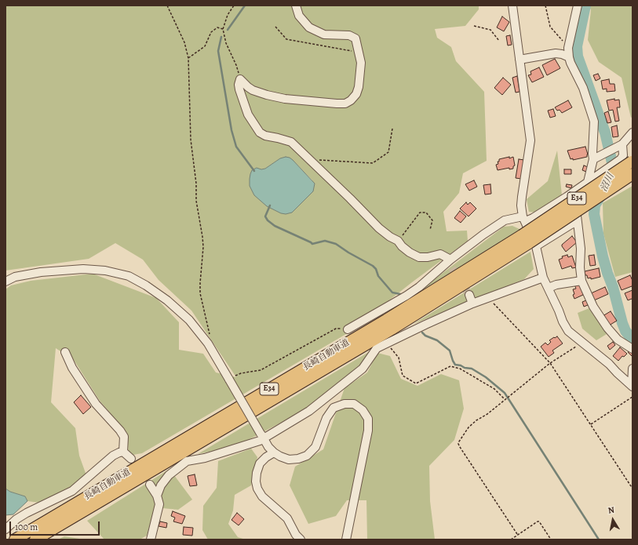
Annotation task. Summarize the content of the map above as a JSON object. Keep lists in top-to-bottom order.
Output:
{
  "streets": {
    "highway": ["E34", "長崎自動車道"]
  },
  "water": ["沼川"],
  "scale_bar": "100 m",
  "north": "top"
}
